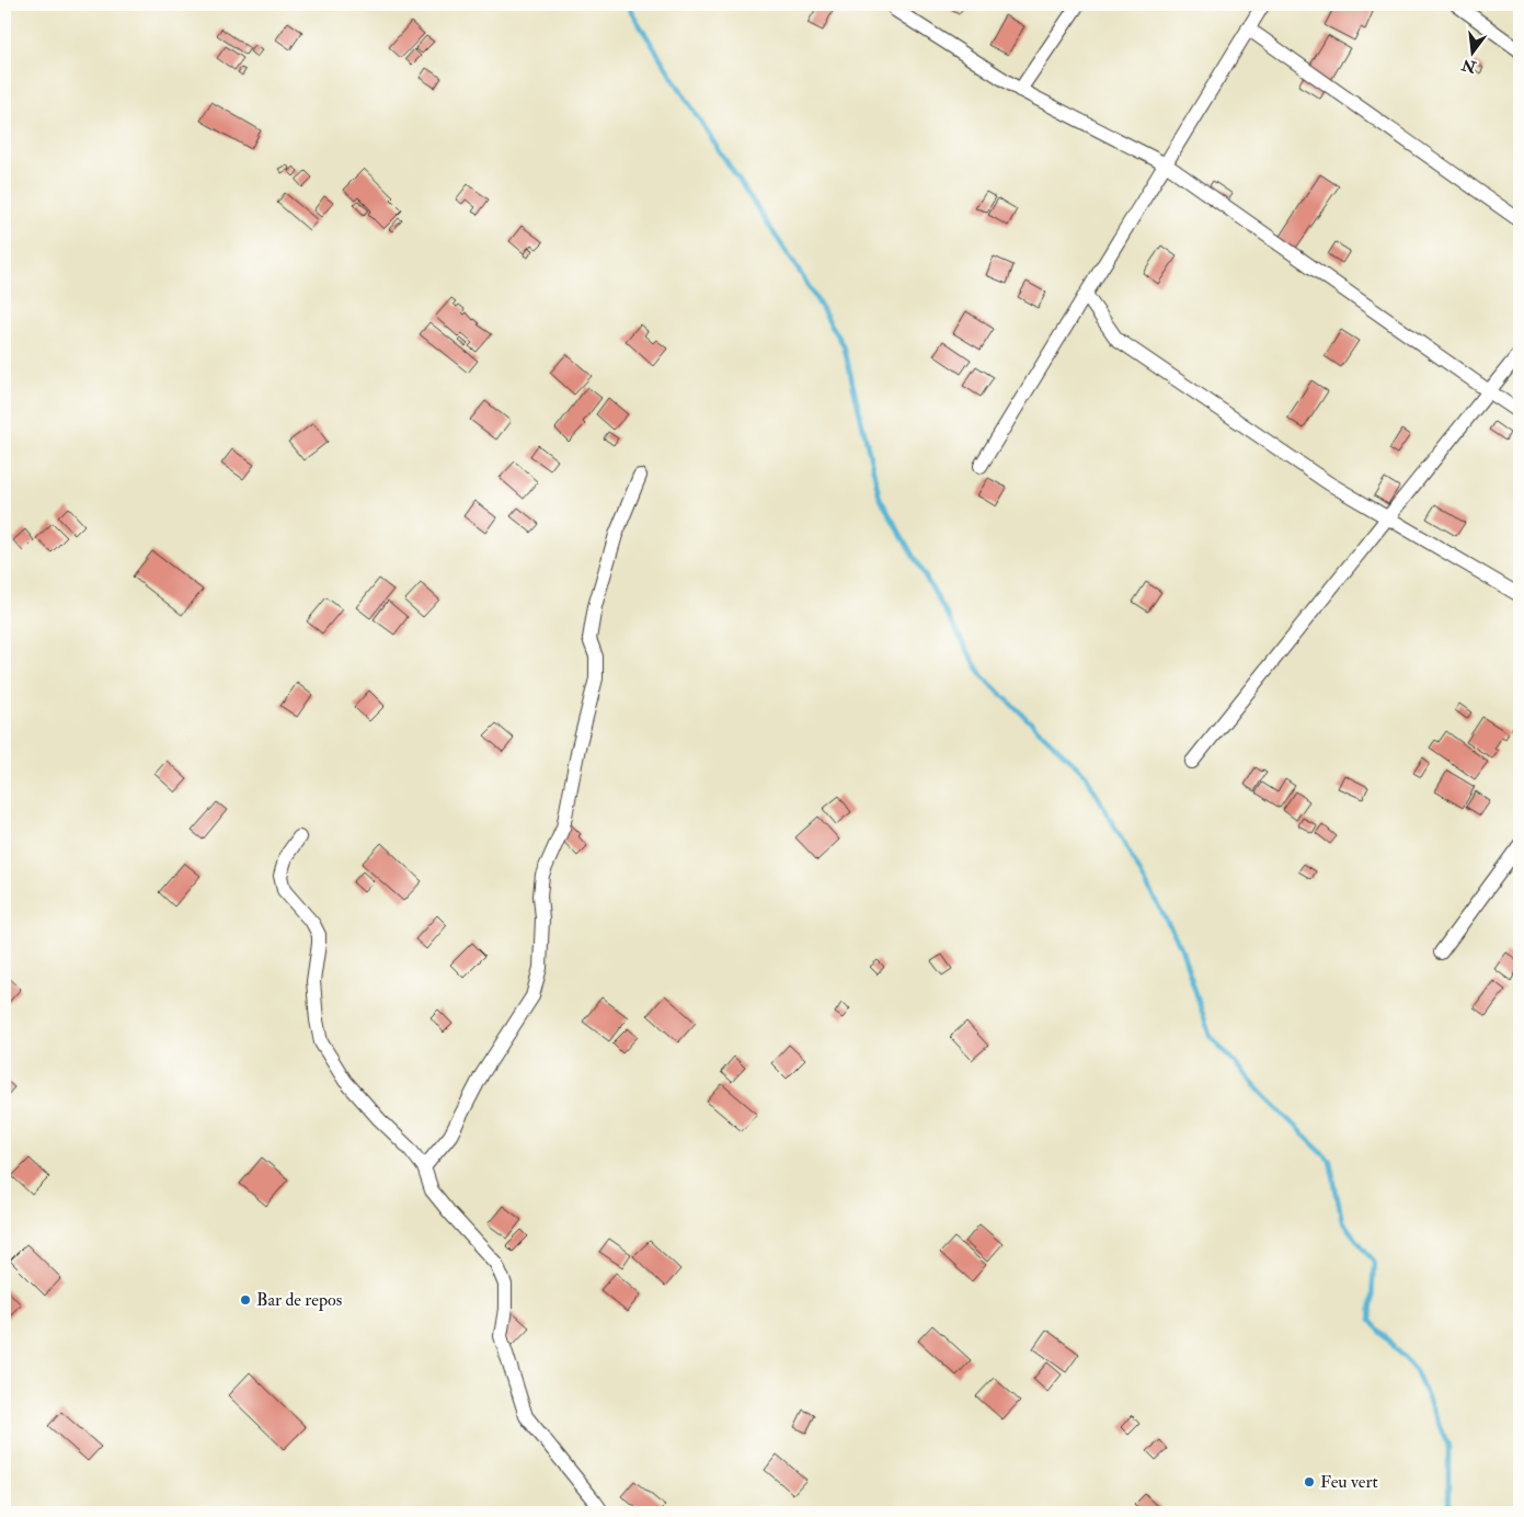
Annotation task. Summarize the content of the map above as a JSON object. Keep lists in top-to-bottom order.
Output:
{
  "places": ["Bar de repos", "Feu vert"],
  "north": "bottom"
}
